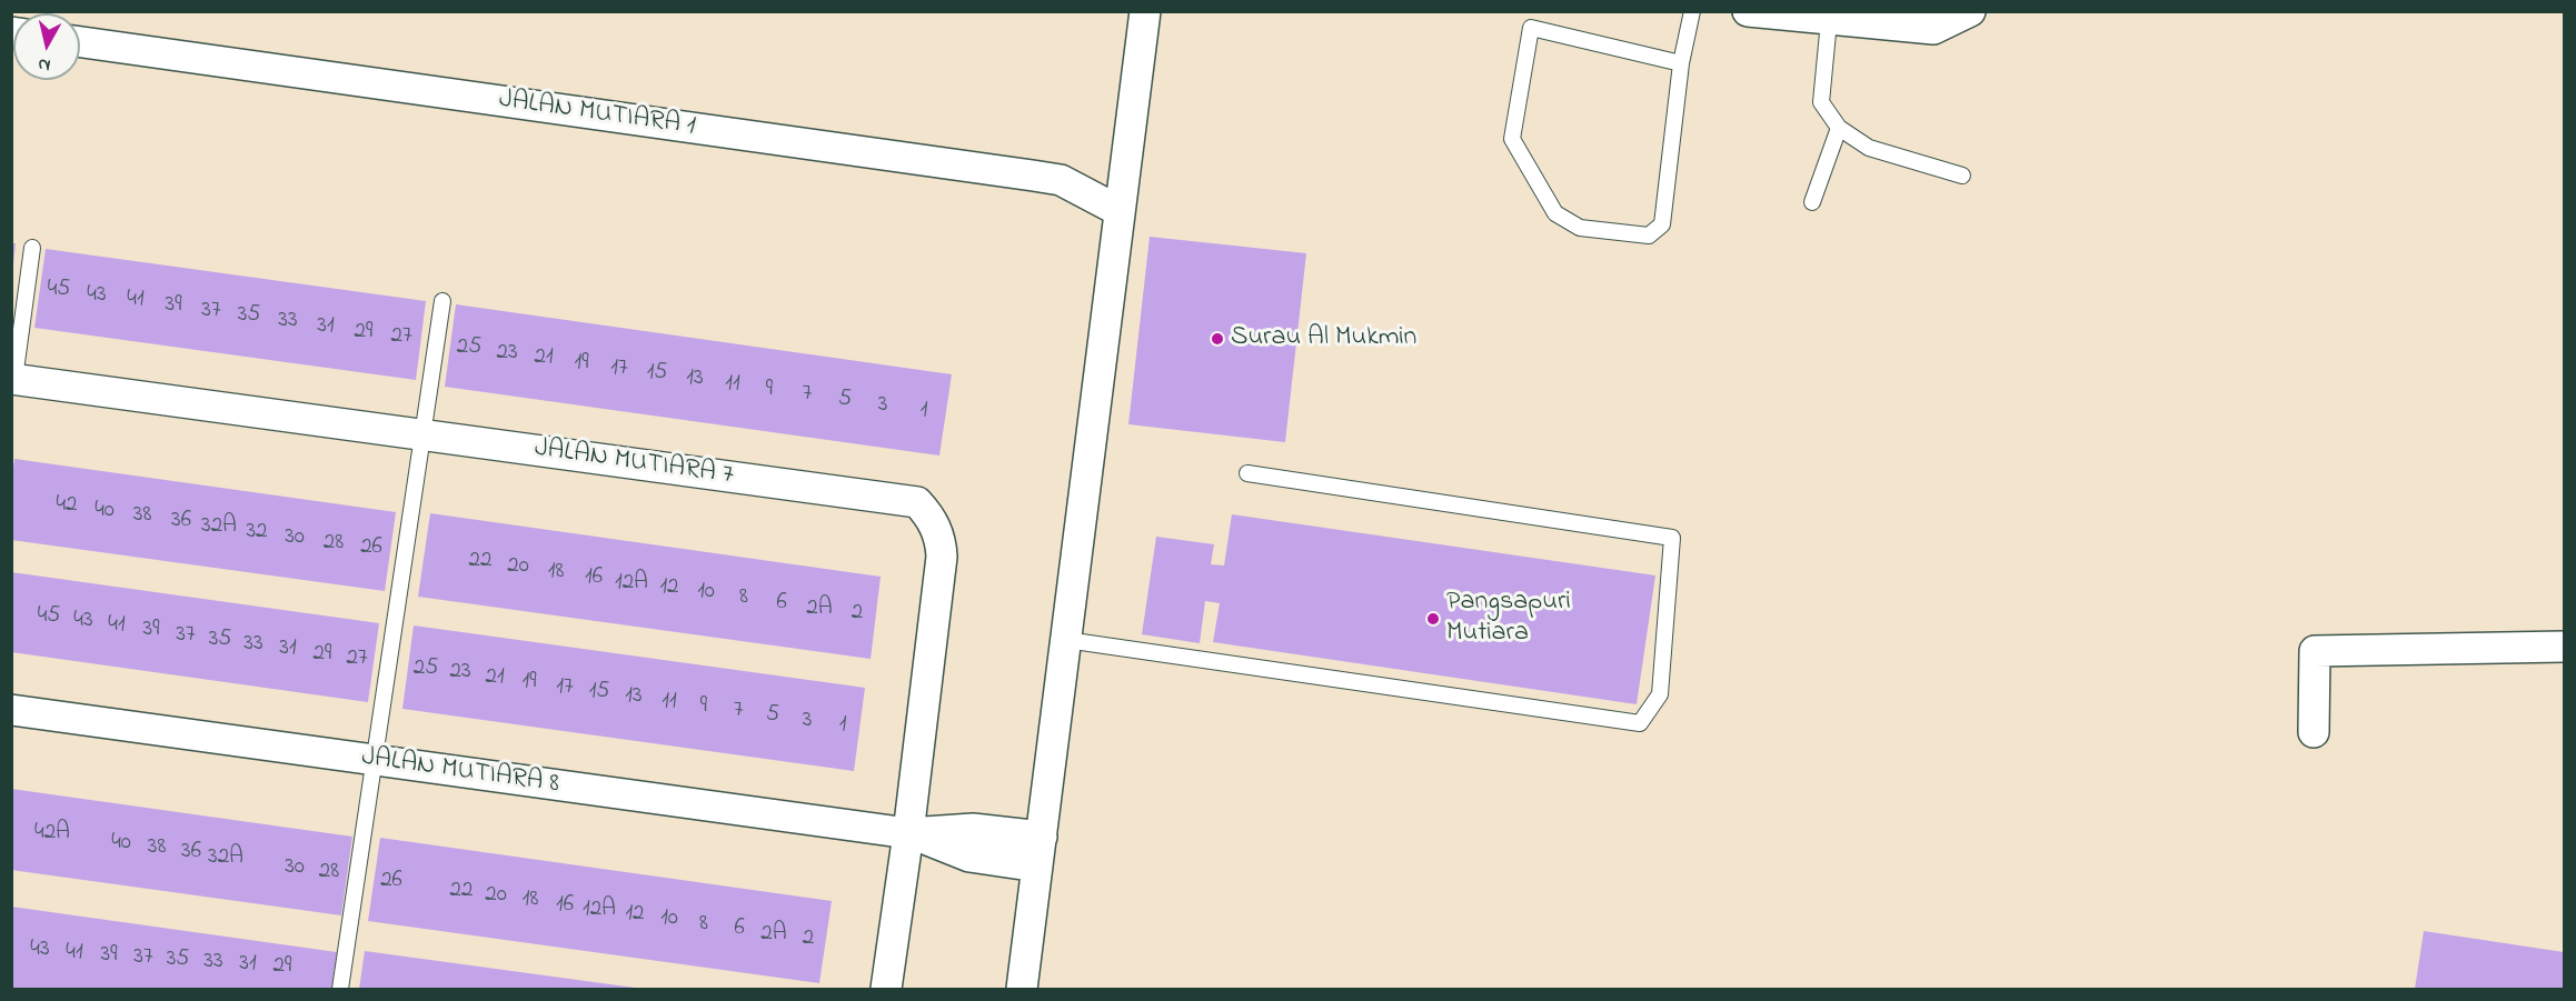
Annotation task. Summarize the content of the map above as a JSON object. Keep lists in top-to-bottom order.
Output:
{
  "streets": {
    "street": ["JALAN MUTIARA 1", "JALAN MUTIARA 7", "JALAN MUTIARA 8"]
  },
  "crossings": [
    ["JALAN MUTIARA 7", "JALAN MUTIARA 8"]
  ],
  "places": ["Surau Al Mukmin", "Pangsapuri Mutiara"],
  "house_numbers": [
    "45",
    "43",
    "41",
    "39",
    "37",
    "35",
    "33",
    "31",
    "29",
    "27",
    "25",
    "23",
    "21",
    "19",
    "17",
    "15",
    "13",
    "11",
    "9",
    "7",
    "5",
    "3",
    "1",
    "42",
    "40",
    "38",
    "36",
    "32A",
    "32",
    "30",
    "28",
    "26",
    "22",
    "20",
    "18",
    "16",
    "12A",
    "12",
    "10",
    "8",
    "6",
    "2A",
    "2",
    "45",
    "43",
    "41",
    "39",
    "37",
    "35",
    "33",
    "31",
    "29",
    "27",
    "25",
    "23",
    "21",
    "19",
    "17",
    "15",
    "13",
    "11",
    "9",
    "7",
    "5",
    "3",
    "1",
    "42A",
    "40",
    "38",
    "36",
    "32A",
    "30",
    "28",
    "26",
    "22",
    "20",
    "18",
    "16",
    "12A",
    "12",
    "10",
    "8",
    "6",
    "2A",
    "2",
    "43",
    "41",
    "39",
    "37",
    "35",
    "33",
    "31",
    "29"
  ],
  "north": "bottom"
}
